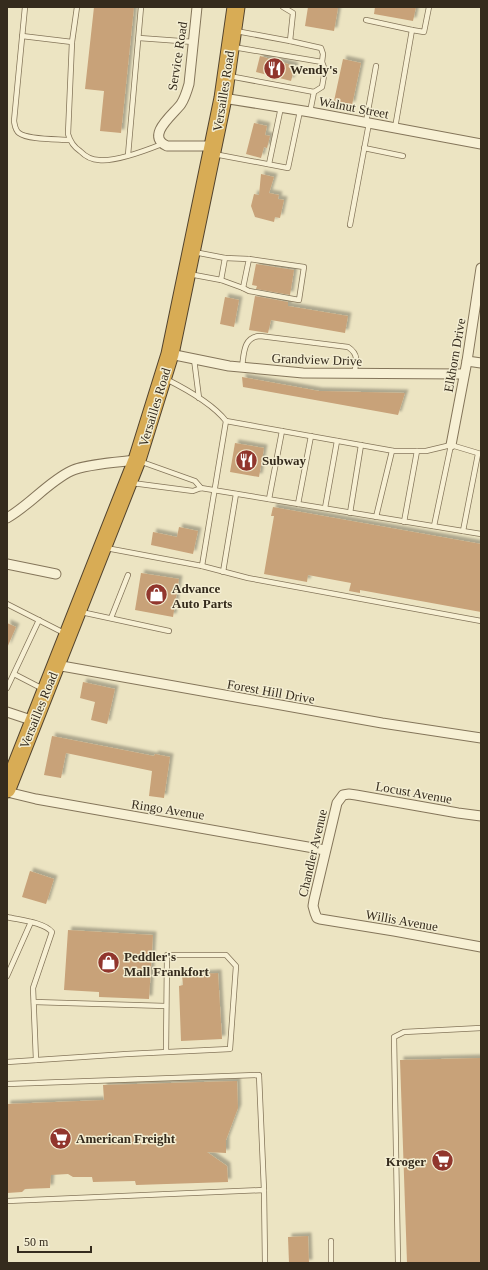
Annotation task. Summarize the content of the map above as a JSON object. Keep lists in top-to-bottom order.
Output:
{
  "streets": {
    "highway": ["Versailles Road"],
    "street": [
      "Service Road",
      "Walnut Street",
      "Elkhorn Drive",
      "Grandview Drive",
      "Forest Hill Drive",
      "Locust Avenue",
      "Ringo Avenue",
      "Chandler Avenue",
      "Willis Avenue"
    ]
  },
  "crossings": [
    ["Versailles Road", "Walnut Street"],
    ["Versailles Road", "Grandview Drive"],
    ["Versailles Road", "Forest Hill Drive"],
    ["Elkhorn Drive", "Grandview Drive"],
    ["Locust Avenue", "Chandler Avenue"],
    ["Ringo Avenue", "Chandler Avenue"],
    ["Chandler Avenue", "Willis Avenue"]
  ],
  "places": {
    "restaurant": ["Wendy's", "Subway"],
    "shop": ["Advance Auto Parts", "Peddler's Mall Frankfort"],
    "supermarket": ["American Freight", "Kroger"]
  },
  "scale_bar": "50 m"
}
